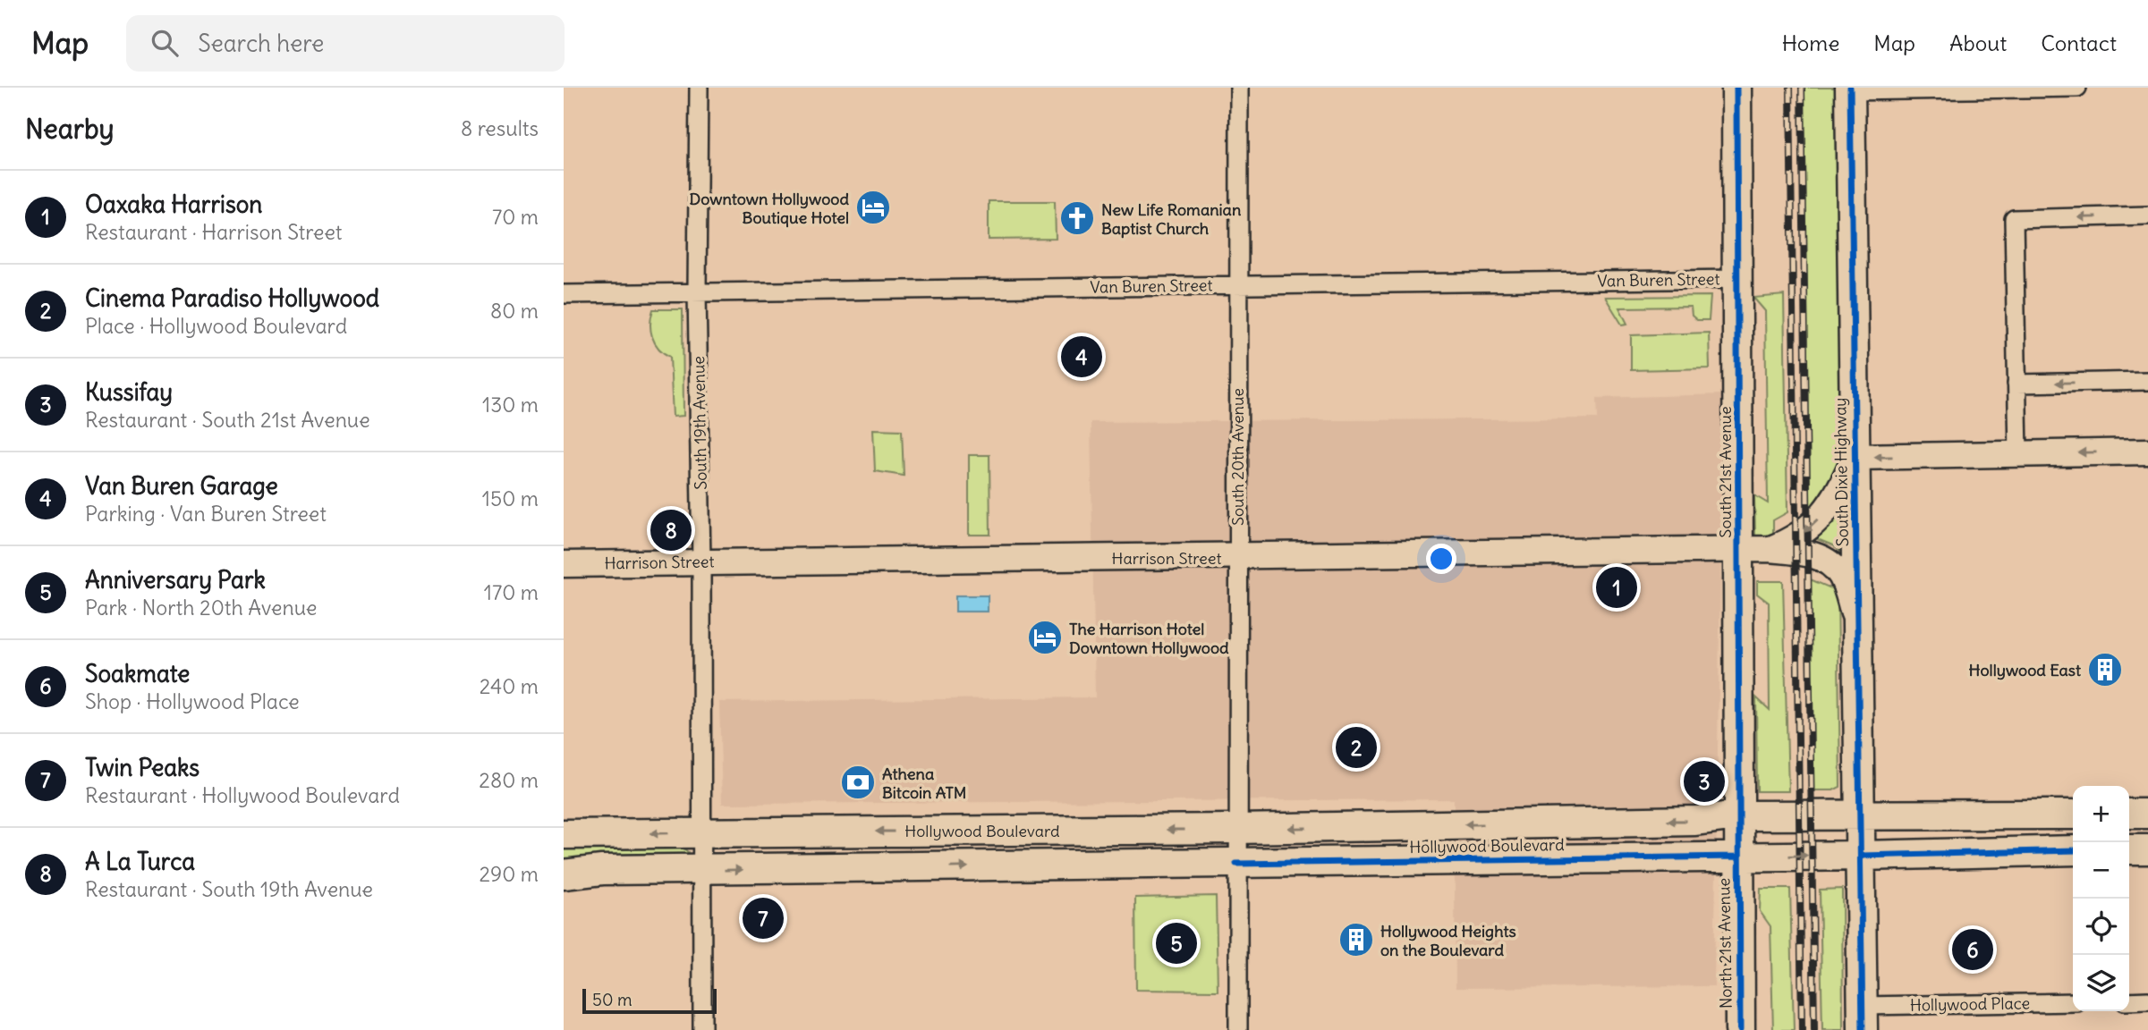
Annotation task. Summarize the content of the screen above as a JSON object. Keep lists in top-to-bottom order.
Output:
{
  "streets": {
    "main road": [
      "South 21st Avenue",
      "South Dixie Highway",
      "Harrison Street",
      "Hollywood Boulevard",
      "North 21st Avenue"
    ],
    "street": [
      "Van Buren Street",
      "South 19th Avenue",
      "South 20th Avenue",
      "Hollywood Place"
    ]
  },
  "crossings": [
    ["Van Buren Street", "South 19th Avenue"],
    ["Van Buren Street", "South 20th Avenue"],
    ["Van Buren Street", "South 21st Avenue"],
    ["South 19th Avenue", "Harrison Street"],
    ["South 19th Avenue", "Hollywood Boulevard"],
    ["South 20th Avenue", "Harrison Street"],
    ["South 20th Avenue", "Hollywood Boulevard"],
    ["South 21st Avenue", "Harrison Street"],
    ["South 21st Avenue", "Hollywood Boulevard"],
    ["South 21st Avenue", "North 21st Avenue"],
    ["South Dixie Highway", "Harrison Street"],
    ["South Dixie Highway", "Hollywood Boulevard"],
    ["South Dixie Highway", "Hollywood Place"],
    ["Hollywood Boulevard", "North 21st Avenue"]
  ],
  "places": {
    "hotel": ["Downtown Hollywood Boutique Hotel", "The Harrison Hotel Downtown Hollywood"],
    "church": ["New Life Romanian Baptist Church"],
    "building": ["Hollywood East", "Hollywood Heights on the Boulevard"],
    "bank": ["Athena Bitcoin ATM"]
  },
  "scale_bar": "50 m",
  "page": {
    "header": "Map",
    "search": "Search here",
    "nav": [
      "Home",
      "Map",
      "About",
      "Contact"
    ],
    "heading": ["Nearby", "8 results"],
    "list": [
      {
        "mark": "1",
        "name": "Oaxaka Harrison",
        "note": "Restaurant · Harrison Street",
        "value": "70 m"
      },
      {
        "mark": "2",
        "name": "Cinema Paradiso Hollywood",
        "note": "Place · Hollywood Boulevard",
        "value": "80 m"
      },
      {
        "mark": "3",
        "name": "Kussifay",
        "note": "Restaurant · South 21st Avenue",
        "value": "130 m"
      },
      {
        "mark": "4",
        "name": "Van Buren Garage",
        "note": "Parking · Van Buren Street",
        "value": "150 m"
      },
      {
        "mark": "5",
        "name": "Anniversary Park",
        "note": "Park · North 20th Avenue",
        "value": "170 m"
      },
      {
        "mark": "6",
        "name": "Soakmate",
        "note": "Shop · Hollywood Place",
        "value": "240 m"
      },
      {
        "mark": "7",
        "name": "Twin Peaks",
        "note": "Restaurant · Hollywood Boulevard",
        "value": "280 m"
      },
      {
        "mark": "8",
        "name": "A La Turca",
        "note": "Restaurant · South 19th Avenue",
        "value": "290 m"
      }
    ],
    "pins": [
      "4",
      "8",
      "1",
      "2",
      "3",
      "7",
      "5",
      "6"
    ],
    "map_buttons": ["+", "−"],
    "scale": "50 m"
  }
}
